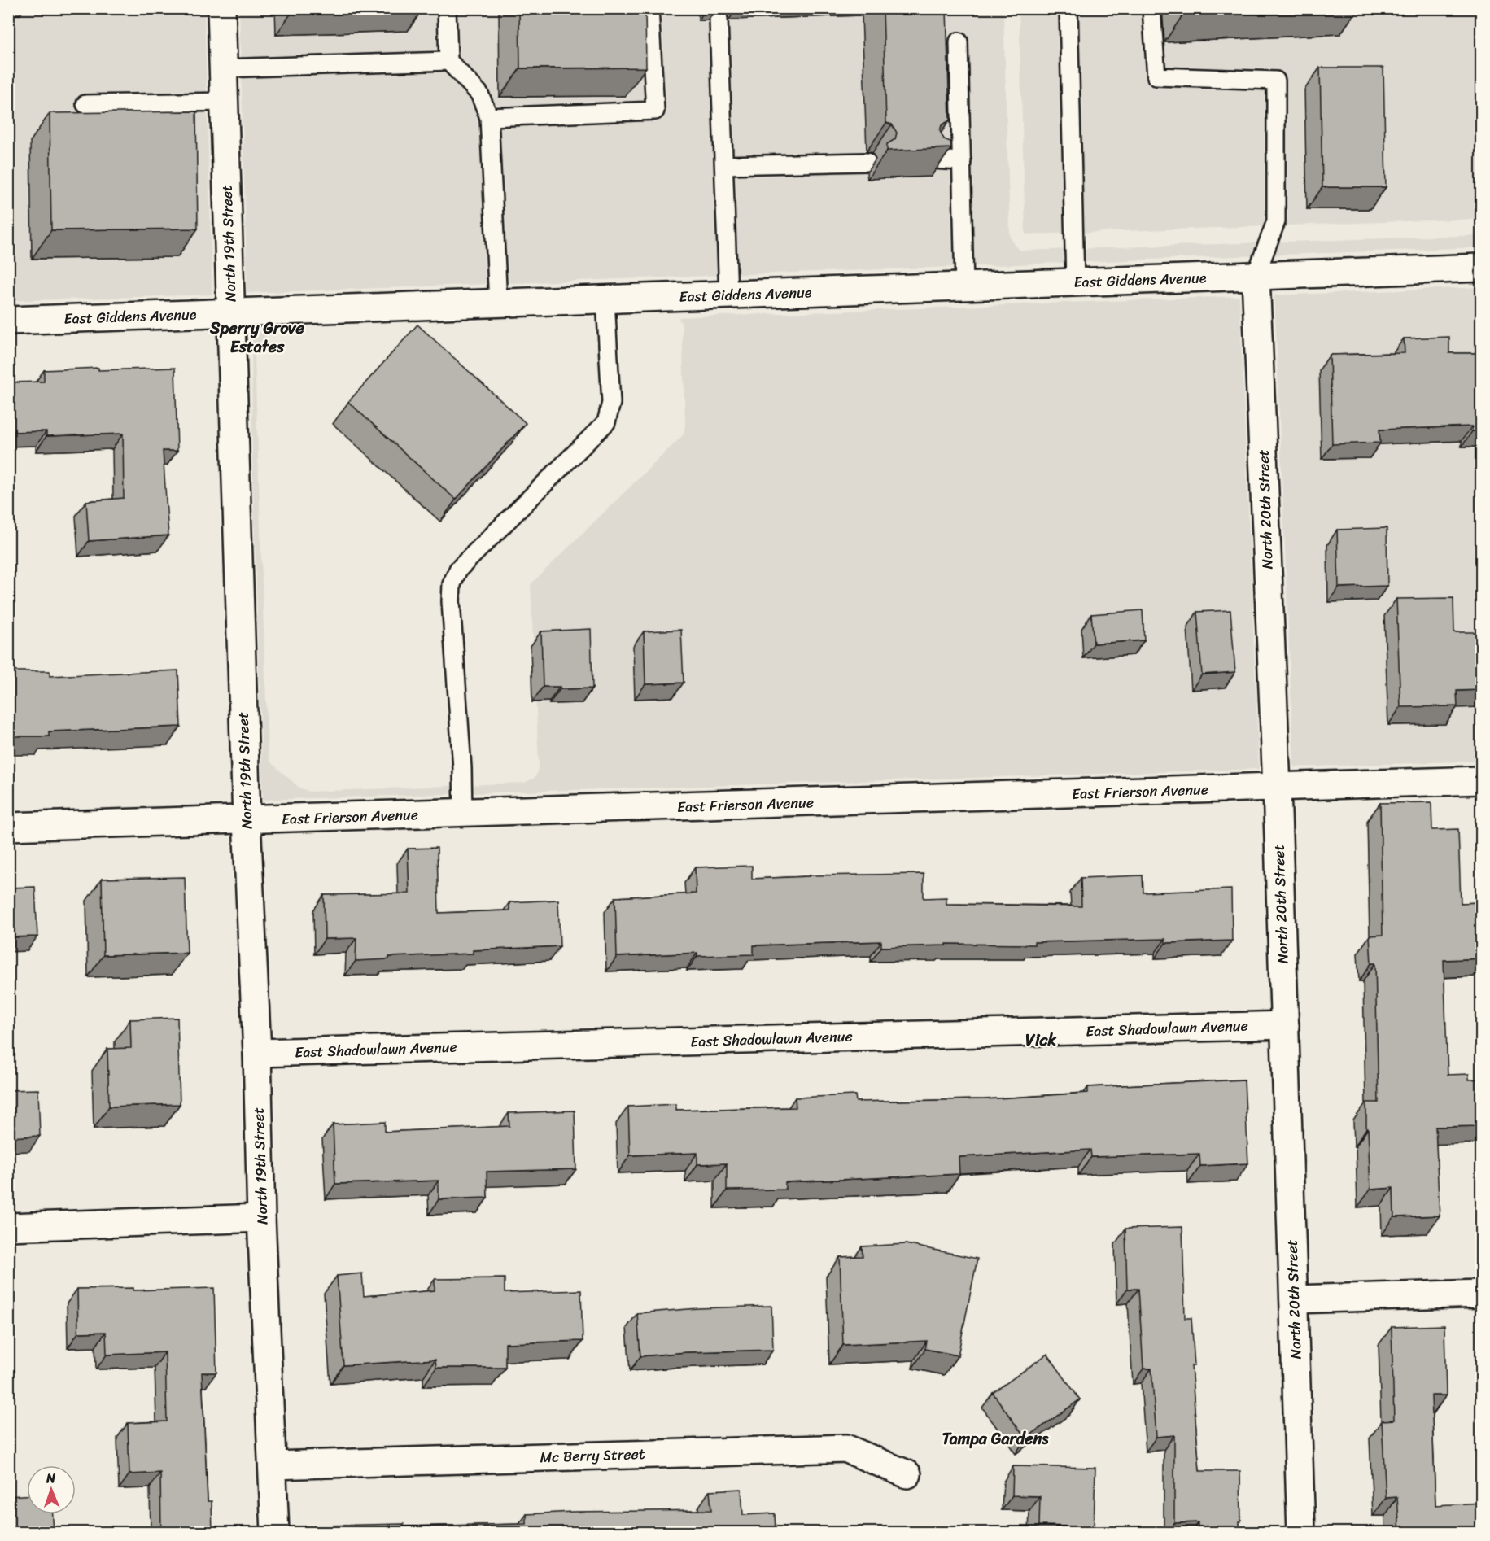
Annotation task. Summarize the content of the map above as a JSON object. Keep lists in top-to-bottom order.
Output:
{
  "streets": {
    "street": [
      "North 19th Street",
      "East Giddens Avenue",
      "North 20th Street",
      "East Frierson Avenue",
      "East Shadowlawn Avenue",
      "Mc Berry Street"
    ]
  },
  "crossings": [
    ["North 19th Street", "East Giddens Avenue"],
    ["North 19th Street", "East Frierson Avenue"],
    ["North 19th Street", "East Shadowlawn Avenue"],
    ["North 19th Street", "Mc Berry Street"],
    ["East Giddens Avenue", "North 20th Street"],
    ["North 20th Street", "East Frierson Avenue"],
    ["North 20th Street", "East Shadowlawn Avenue"]
  ],
  "districts": ["Sperry Grove Estates", "Vick", "Tampa Gardens"],
  "north": "top"
}
